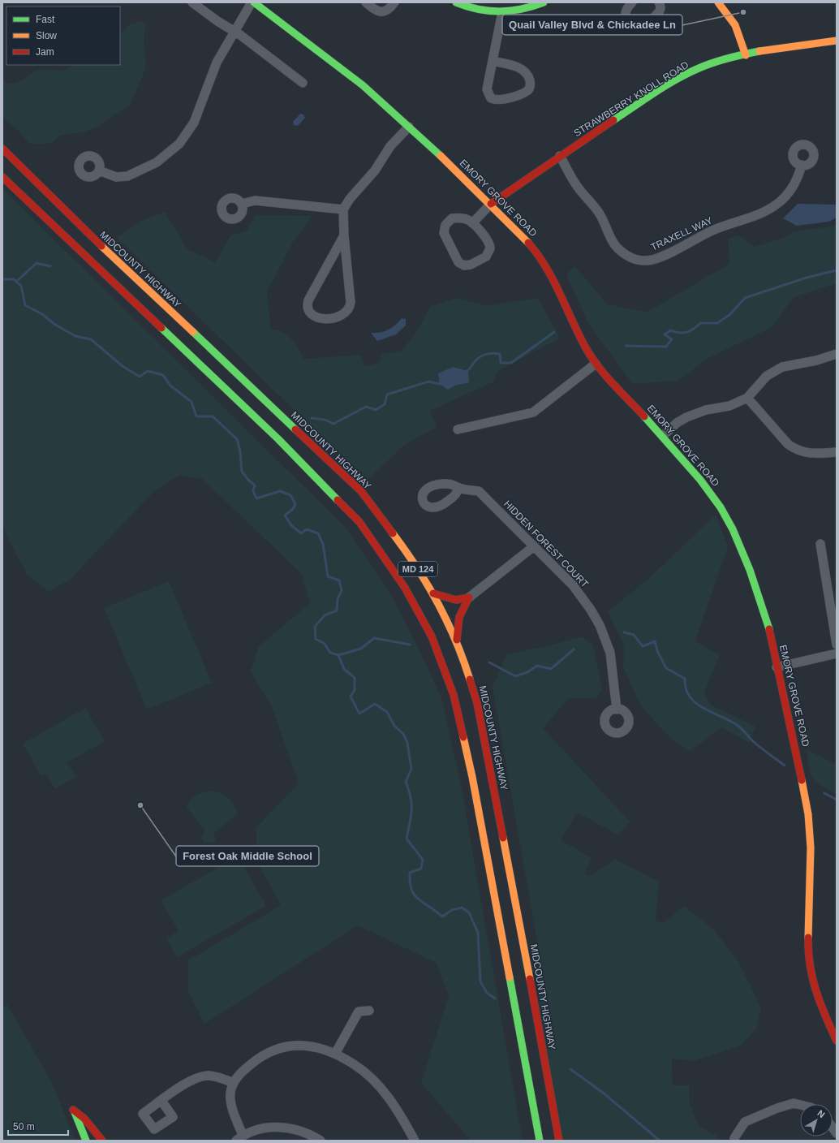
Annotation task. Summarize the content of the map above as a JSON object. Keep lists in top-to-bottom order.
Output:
{
  "streets": {
    "main road": [
      "STRAWBERRY KNOLL ROAD",
      "EMORY GROVE ROAD",
      "MIDCOUNTY HIGHWAY",
      "MD 124"
    ],
    "street": ["TRAXELL WAY", "HIDDEN FOREST COURT"]
  },
  "crossings": [
    ["STRAWBERRY KNOLL ROAD", "EMORY GROVE ROAD"],
    ["STRAWBERRY KNOLL ROAD", "TRAXELL WAY"]
  ],
  "places": ["Quail Valley Blvd & Chickadee Ln", "Forest Oak Middle School"],
  "legend": ["Fast", "Slow", "Jam"],
  "scale_bar": "50 m",
  "north": "top right"
}
